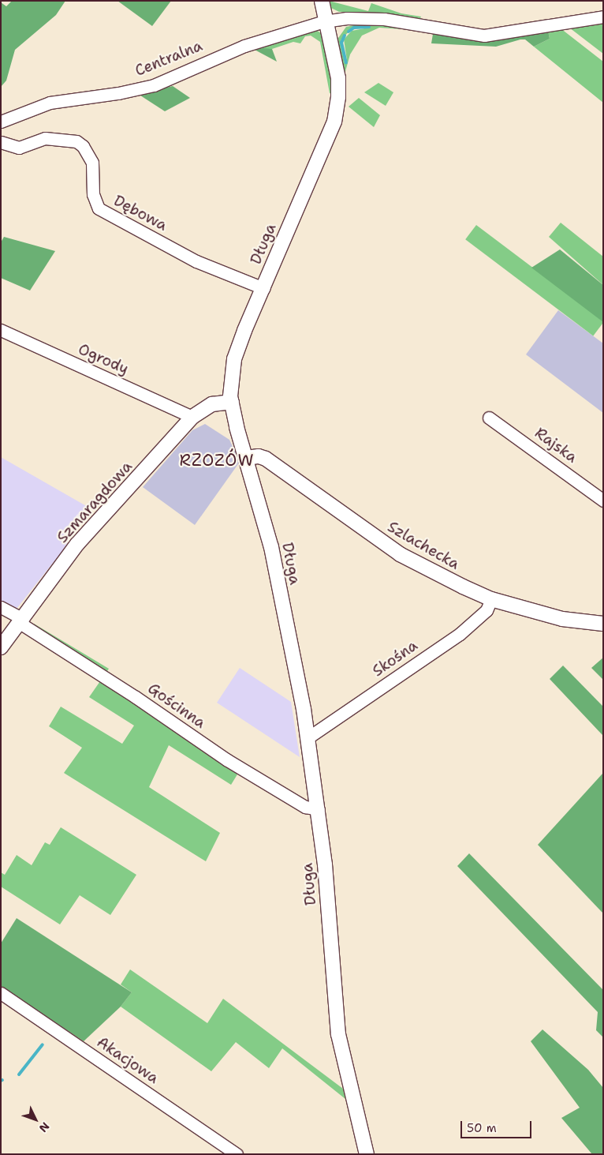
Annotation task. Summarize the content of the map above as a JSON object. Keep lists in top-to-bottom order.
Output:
{
  "streets": {
    "street": [
      "Centralna",
      "Dębowa",
      "Długa",
      "Ogrody",
      "Rajska",
      "Szmaragdowa",
      "Szlachecka",
      "Skośna",
      "Gościnna",
      "Akacjowa"
    ]
  },
  "crossings": [
    ["Centralna", "Długa"],
    ["Dębowa", "Długa"],
    ["Długa", "Szmaragdowa"],
    ["Długa", "Szlachecka"],
    ["Długa", "Skośna"],
    ["Długa", "Gościnna"],
    ["Ogrody", "Szmaragdowa"],
    ["Szmaragdowa", "Gościnna"],
    ["Szlachecka", "Skośna"]
  ],
  "districts": ["RZOZÓW"],
  "scale_bar": "50 m",
  "north": "bottom right"
}
